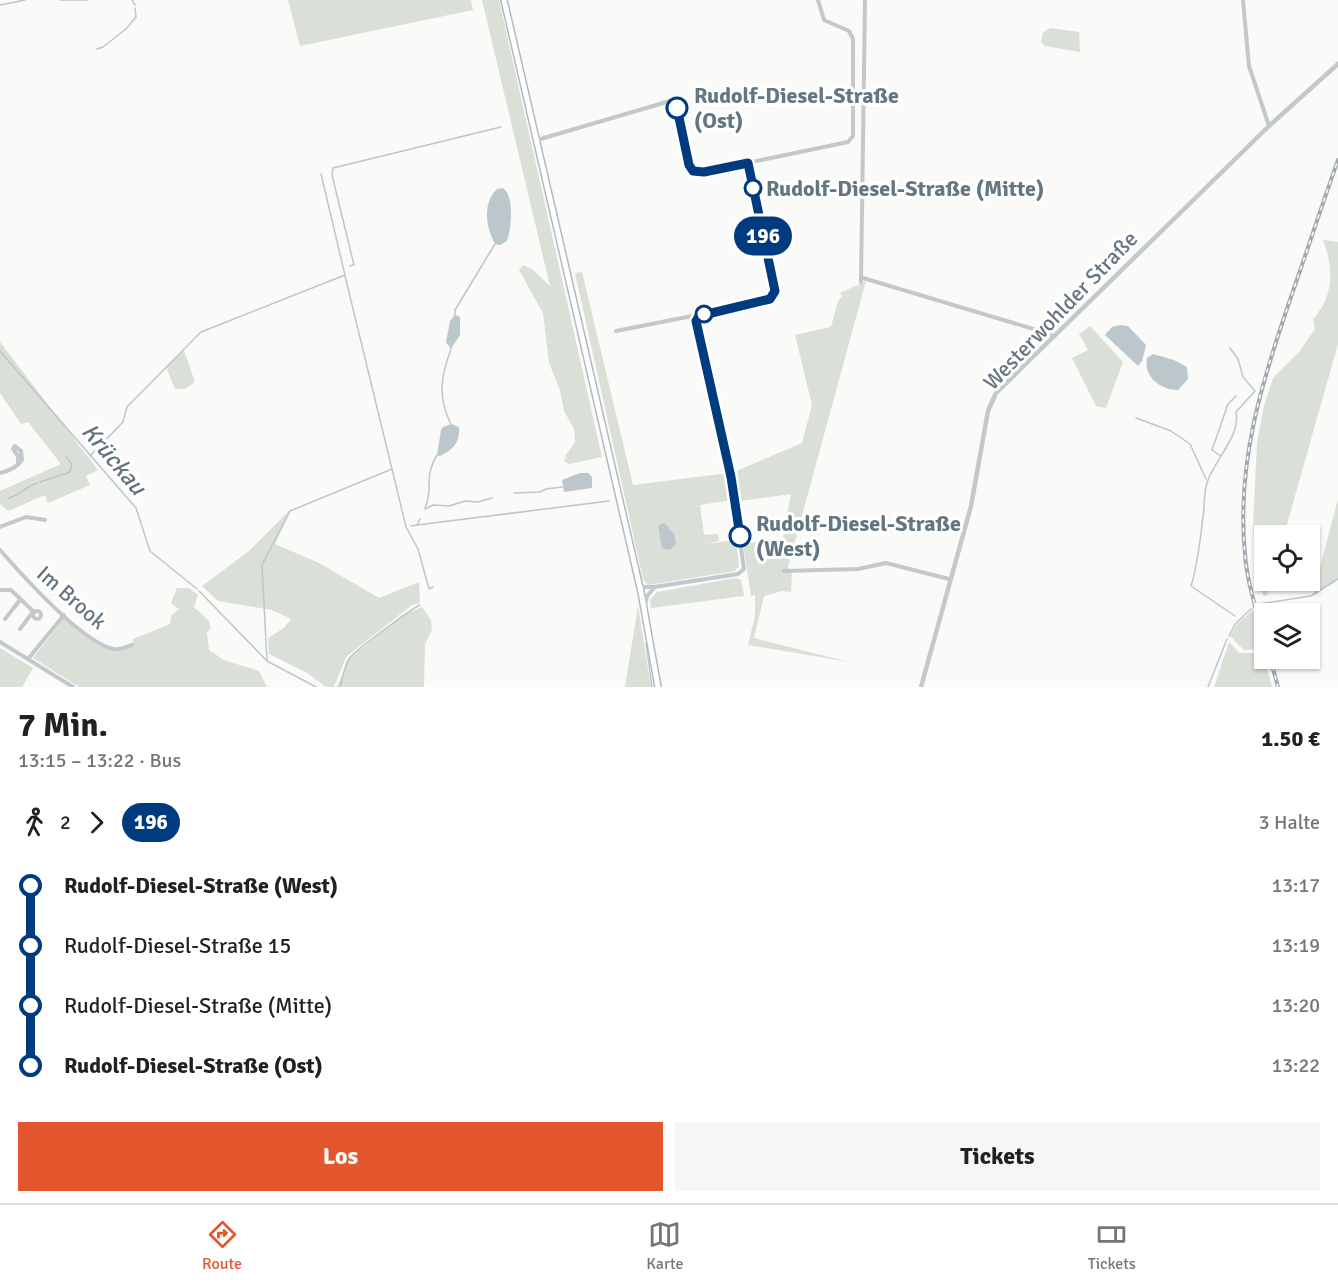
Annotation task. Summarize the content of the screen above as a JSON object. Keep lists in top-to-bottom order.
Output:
{
  "streets": {
    "street": ["Westerwohlder Straße", "Im Brook"]
  },
  "water": ["Krückau"],
  "places": ["Rudolf-Diesel-Straße (Ost)", "Rudolf-Diesel-Straße (Mitte)", "Rudolf-Diesel-Straße (West)"],
  "lines": ["bus line 196"],
  "page": {
    "on_map": "196",
    "heading": ["7 Min.", "13:15 – 13:22 · Bus", "1.50 €"],
    "legs": ["2", "196", "3 Halte"],
    "list": [
      {
        "name": "Rudolf-Diesel-Straße (West)",
        "value": "13:17"
      },
      {
        "name": "Rudolf-Diesel-Straße 15",
        "value": "13:19"
      },
      {
        "name": "Rudolf-Diesel-Straße (Mitte)",
        "value": "13:20"
      },
      {
        "name": "Rudolf-Diesel-Straße (Ost)",
        "value": "13:22"
      }
    ],
    "buttons": ["Los", "Tickets"],
    "tabs": ["Route", "Karte", "Tickets"]
  }
}
